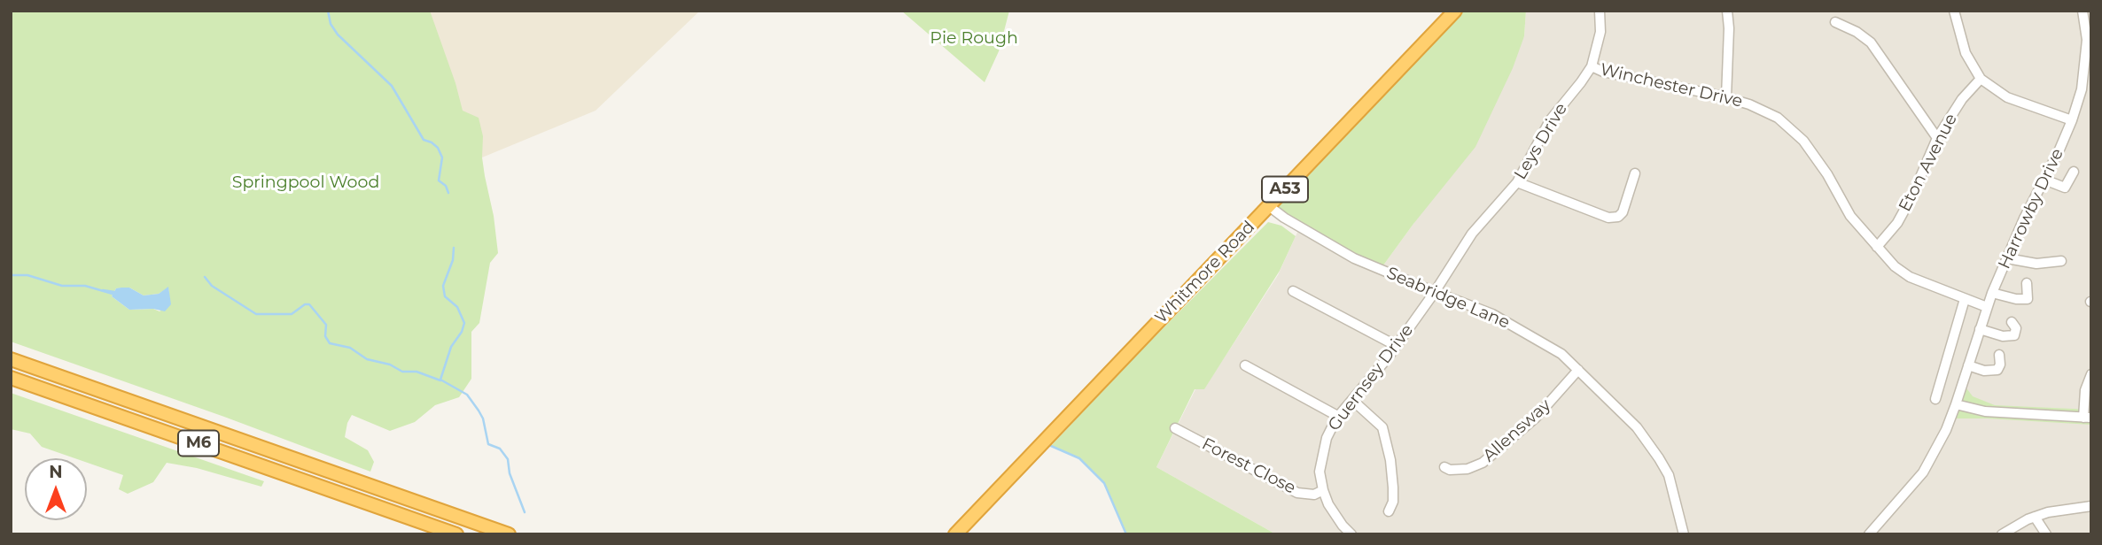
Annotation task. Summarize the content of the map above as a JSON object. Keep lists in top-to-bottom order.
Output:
{
  "streets": {
    "highway": ["A53", "Whitmore Road", "M6"],
    "street": [
      "Winchester Drive",
      "Leys Drive",
      "Eton Avenue",
      "Harrowby Drive",
      "Seabridge Lane",
      "Guernsey Drive",
      "Allensway",
      "Forest Close"
    ]
  },
  "crossings": [
    ["Winchester Drive", "Leys Drive"],
    ["Winchester Drive", "Eton Avenue"],
    ["Winchester Drive", "Harrowby Drive"],
    ["Leys Drive", "Seabridge Lane"],
    ["Leys Drive", "Guernsey Drive"],
    ["Whitmore Road", "Seabridge Lane"],
    ["Seabridge Lane", "Guernsey Drive"],
    ["Seabridge Lane", "Allensway"],
    ["Guernsey Drive", "Forest Close"]
  ],
  "parks": ["Pie Rough", "Springpool Wood"],
  "north": "top"
}
